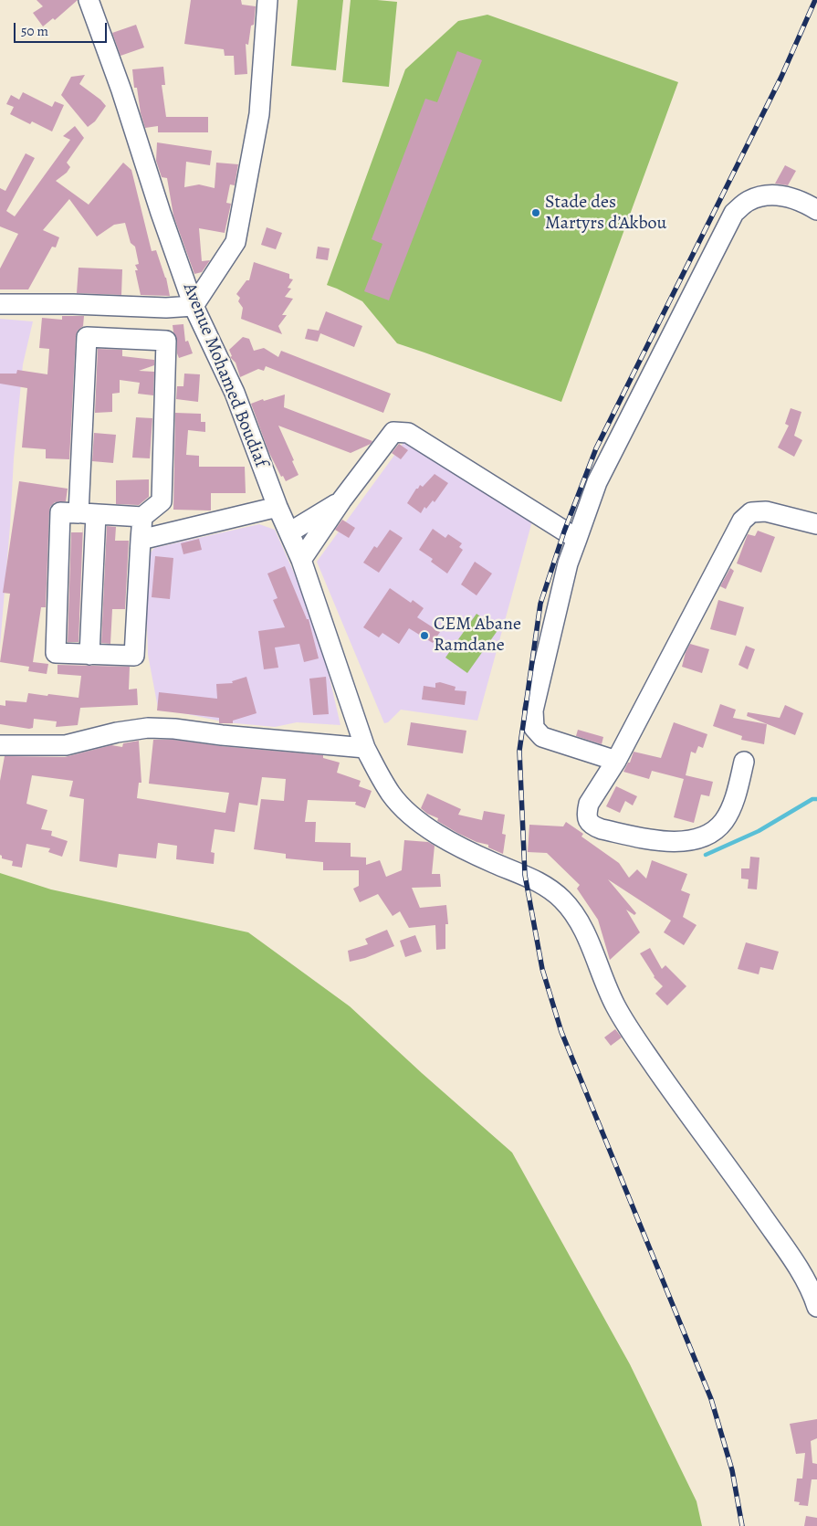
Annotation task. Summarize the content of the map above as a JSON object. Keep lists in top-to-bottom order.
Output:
{
  "streets": {
    "street": ["Avenue Mohamed Boudiaf"]
  },
  "places": ["Stade des Martyrs d’Akbou", "CEM Abane Ramdane"],
  "scale_bar": "50 m"
}
